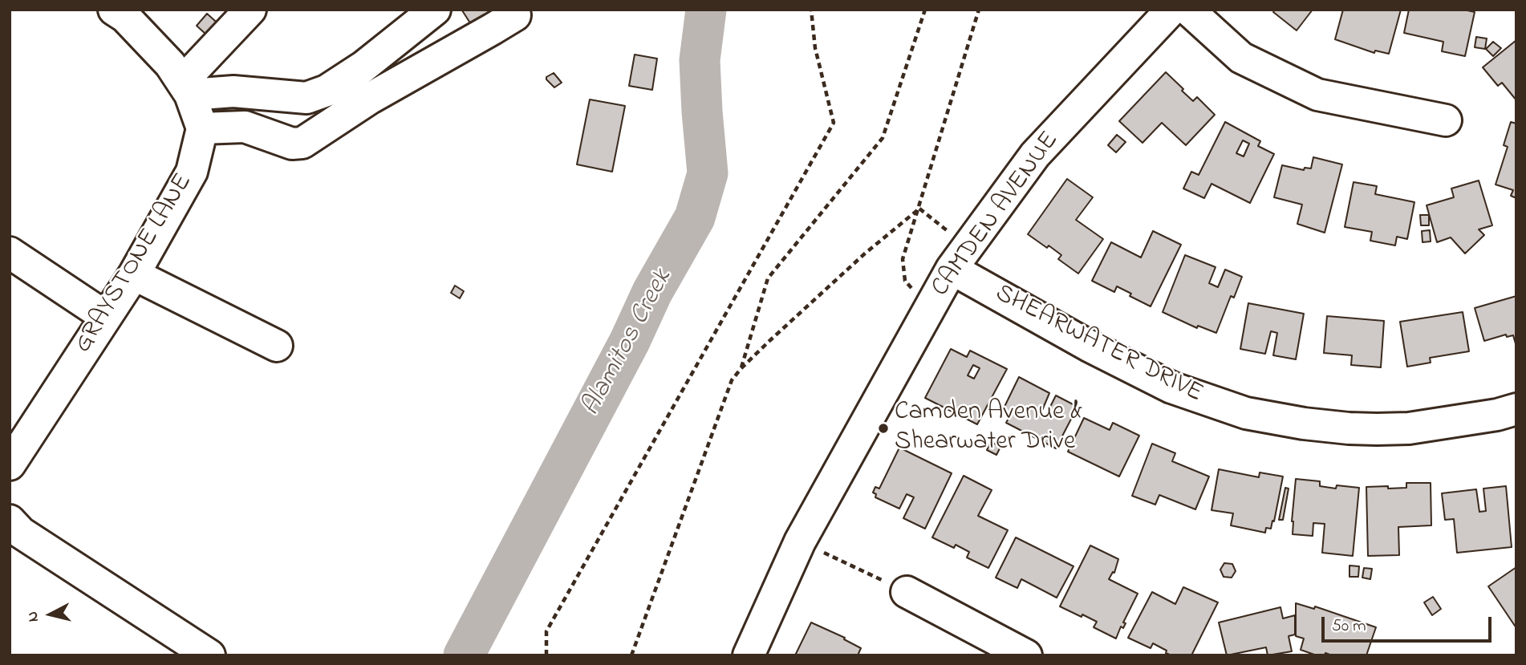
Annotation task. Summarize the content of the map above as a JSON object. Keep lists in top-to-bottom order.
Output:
{
  "streets": {
    "street": ["CAMDEN AVENUE", "GRAYSTONE LANE", "SHEARWATER DRIVE"]
  },
  "crossings": [
    ["CAMDEN AVENUE", "SHEARWATER DRIVE"]
  ],
  "water": ["Alamitos Creek"],
  "places": ["Camden Avenue & Shearwater Drive"],
  "scale_bar": "50 m",
  "north": "left"
}
